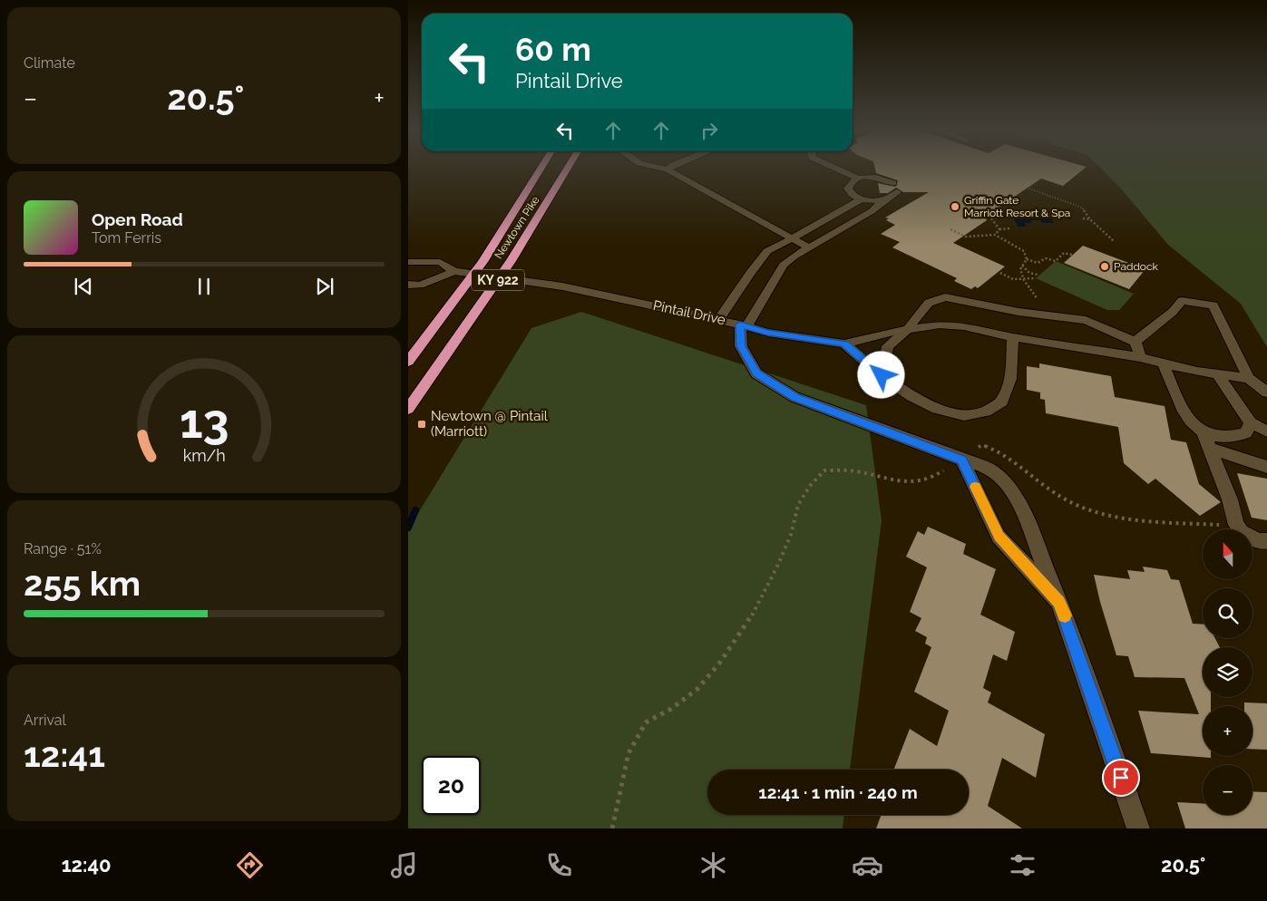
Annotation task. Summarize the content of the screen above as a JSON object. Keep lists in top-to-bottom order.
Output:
{
  "streets": {
    "highway": ["Newtown Pike", "KY 922"],
    "street": ["Pintail Drive"]
  },
  "crossings": [
    ["Newtown Pike", "Pintail Drive"]
  ],
  "places": {
    "other": ["Griffin Gate Marriott Resort & Spa", "Paddock"],
    "transit": ["Newtown @ Pintail (Marriott)"]
  },
  "north": "top",
  "page": {
    "tile": [
      "Climate",
      ["Range · 51%", "255 km"],
      ["Arrival", "12:41"]
    ],
    "turn": ["60 m", "Pintail Drive"],
    "heat": ["−", "20.5°", "+"],
    "song": ["Open Road", "Tom Ferris"],
    "map_buttons": ["+", "−"],
    "limit": "20",
    "trip": "12:41 · 1 min · 240 m",
    "tabs": ["12:40", "20.5°"],
    "gauge": ["13", "km/h"]
  }
}
